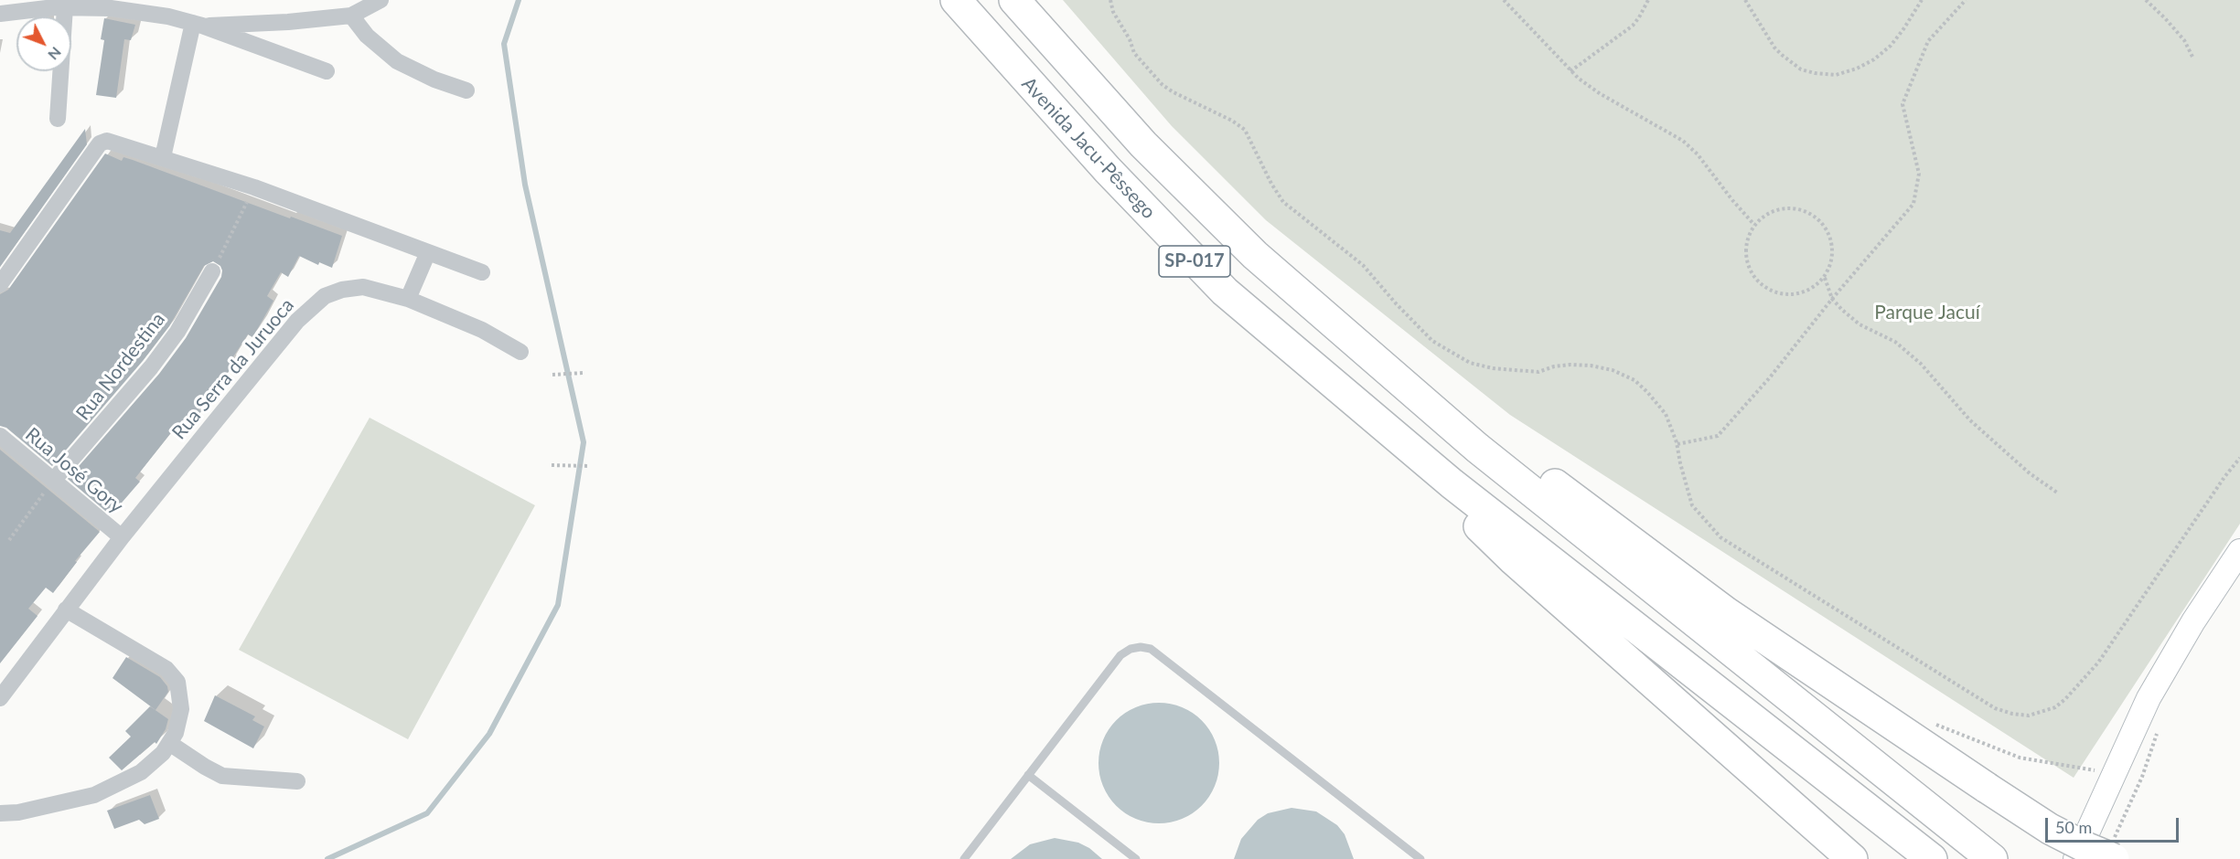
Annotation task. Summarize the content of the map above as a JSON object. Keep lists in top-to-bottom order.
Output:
{
  "streets": {
    "highway": ["Avenida Jacu-Pêssego", "SP-017"],
    "street": ["Rua Nordestina", "Rua Serra da Juruoca", "Rua José Gory"]
  },
  "crossings": [
    ["Rua Nordestina", "Rua José Gory"],
    ["Rua Serra da Juruoca", "Rua José Gory"]
  ],
  "parks": ["Parque Jacuí"],
  "scale_bar": "50 m",
  "north": "bottom right"
}
